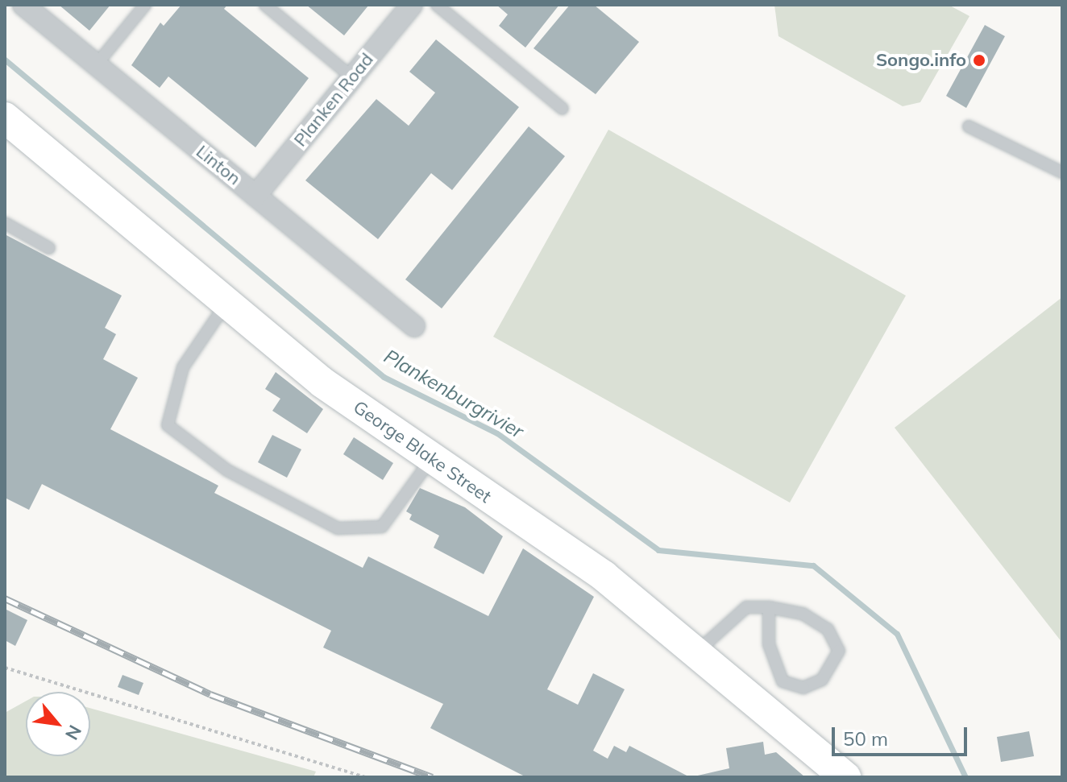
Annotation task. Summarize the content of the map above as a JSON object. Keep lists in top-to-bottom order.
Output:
{
  "streets": {
    "street": ["Planken Road", "Linton", "George Blake Street"]
  },
  "crossings": [
    ["Planken Road", "Linton"]
  ],
  "water": ["Plankenburgrivier"],
  "places": ["Songo.info"],
  "scale_bar": "50 m",
  "north": "bottom right"
}
